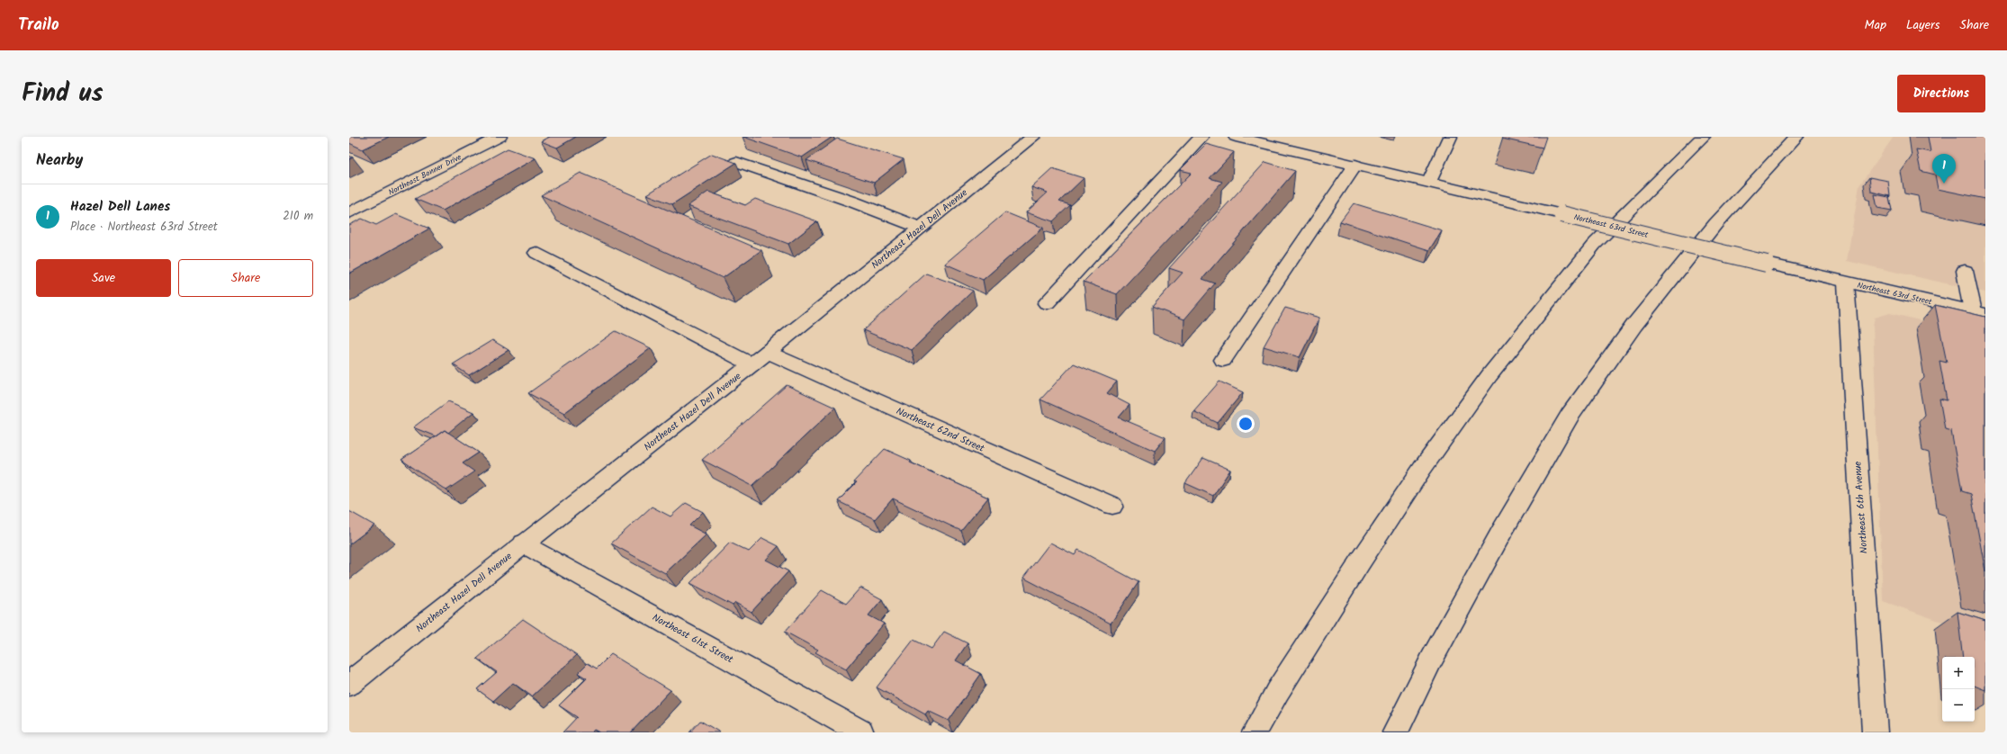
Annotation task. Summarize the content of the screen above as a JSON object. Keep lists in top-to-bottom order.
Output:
{
  "streets": {
    "main road": [
      "Northeast Bonner Drive",
      "Northeast 63rd Street",
      "Northeast Hazel Dell Avenue",
      "Northeast 62nd Street",
      "Northeast 6th Avenue",
      "Northeast 61st Street"
    ]
  },
  "crossings": [
    ["Northeast 63rd Street", "Northeast 6th Avenue"],
    ["Northeast Hazel Dell Avenue", "Northeast 62nd Street"],
    ["Northeast Hazel Dell Avenue", "Northeast 61st Street"]
  ],
  "page": {
    "header": "Trailo",
    "nav": ["Map", "Layers", "Share"],
    "title": "Find us",
    "buttons": [
      "Directions",
      ["Save", "Share"]
    ],
    "heading": "Nearby",
    "pins": "1",
    "list": [
      {
        "mark": "1",
        "name": "Hazel Dell Lanes",
        "note": "Place · Northeast 63rd Street",
        "value": "210 m"
      }
    ],
    "map_buttons": ["+", "−"]
  }
}
